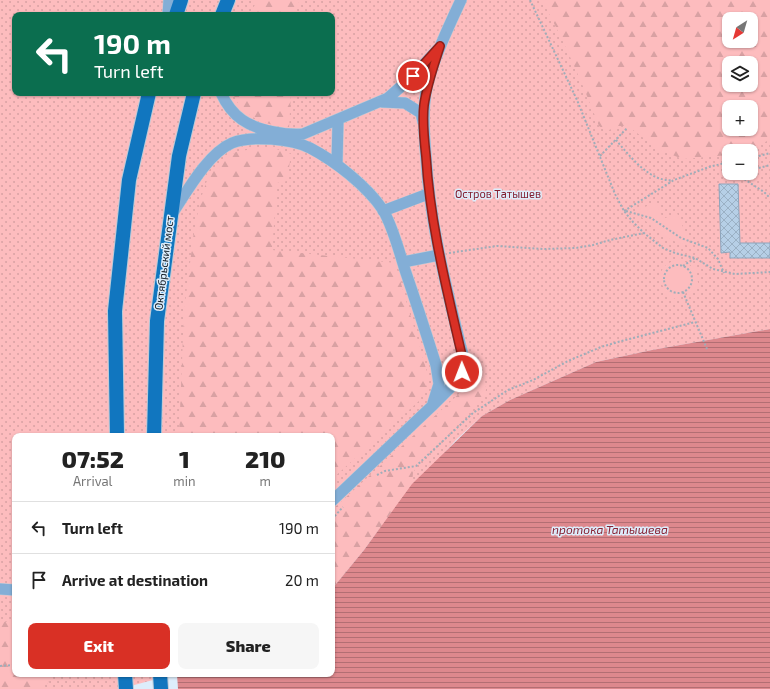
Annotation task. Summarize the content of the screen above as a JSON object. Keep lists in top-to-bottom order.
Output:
{
  "streets": {
    "main road": ["Октябрьский мост"]
  },
  "water": ["протока Татышева"],
  "parks": ["Остров Татышев"],
  "north": "bottom left",
  "page": {
    "map_buttons": ["+", "−"],
    "turn": ["190 m", "Turn left"],
    "eta": [
      "07:52",
      "Arrival",
      "1",
      "min",
      "210",
      "m"
    ],
    "list": [
      {
        "name": "Turn left",
        "value": "190 m"
      },
      {
        "name": "Arrive at destination",
        "value": "20 m"
      }
    ],
    "buttons": ["Exit", "Share"]
  }
}
